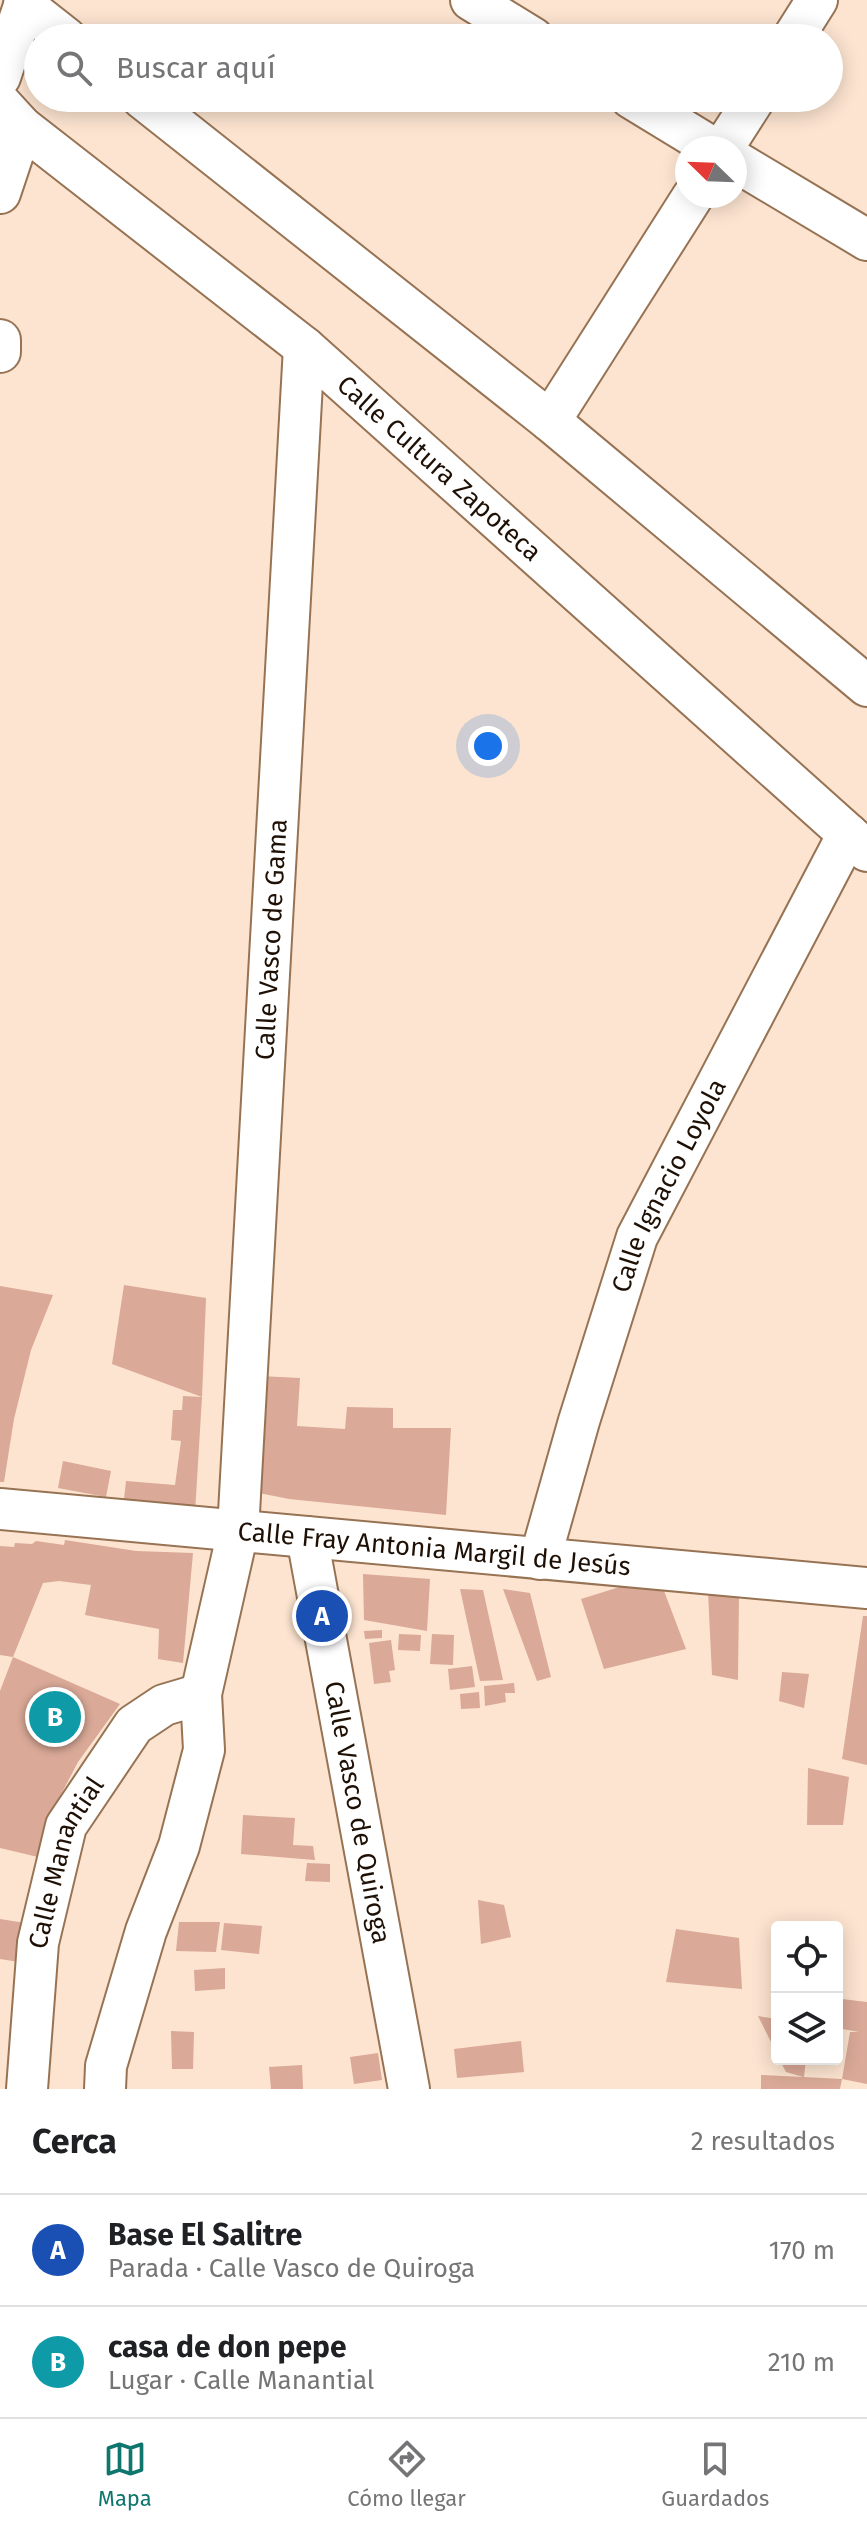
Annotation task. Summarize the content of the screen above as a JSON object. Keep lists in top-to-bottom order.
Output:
{
  "streets": {
    "street": [
      "Calle Cultura Zapoteca",
      "Calle Vasco de Gama",
      "Calle Ignacio Loyola",
      "Calle Fray Antonia Margil de Jesús",
      "Calle Vasco de Quiroga",
      "Calle Manantial"
    ]
  },
  "crossings": [
    ["Calle Cultura Zapoteca", "Calle Vasco de Gama"],
    ["Calle Cultura Zapoteca", "Calle Ignacio Loyola"],
    ["Calle Vasco de Gama", "Calle Fray Antonia Margil de Jesús"],
    ["Calle Ignacio Loyola", "Calle Fray Antonia Margil de Jesús"],
    ["Calle Fray Antonia Margil de Jesús", "Calle Vasco de Quiroga"]
  ],
  "north": "top left",
  "page": {
    "search": "Buscar aquí",
    "pins": ["A", "B"],
    "heading": ["Cerca", "2 resultados"],
    "list": [
      {
        "mark": "A",
        "name": "Base El Salitre",
        "note": "Parada · Calle Vasco de Quiroga",
        "value": "170 m"
      },
      {
        "mark": "B",
        "name": "casa de don pepe",
        "note": "Lugar · Calle Manantial",
        "value": "210 m"
      }
    ],
    "nav": ["Mapa", "Cómo llegar", "Guardados"]
  }
}
